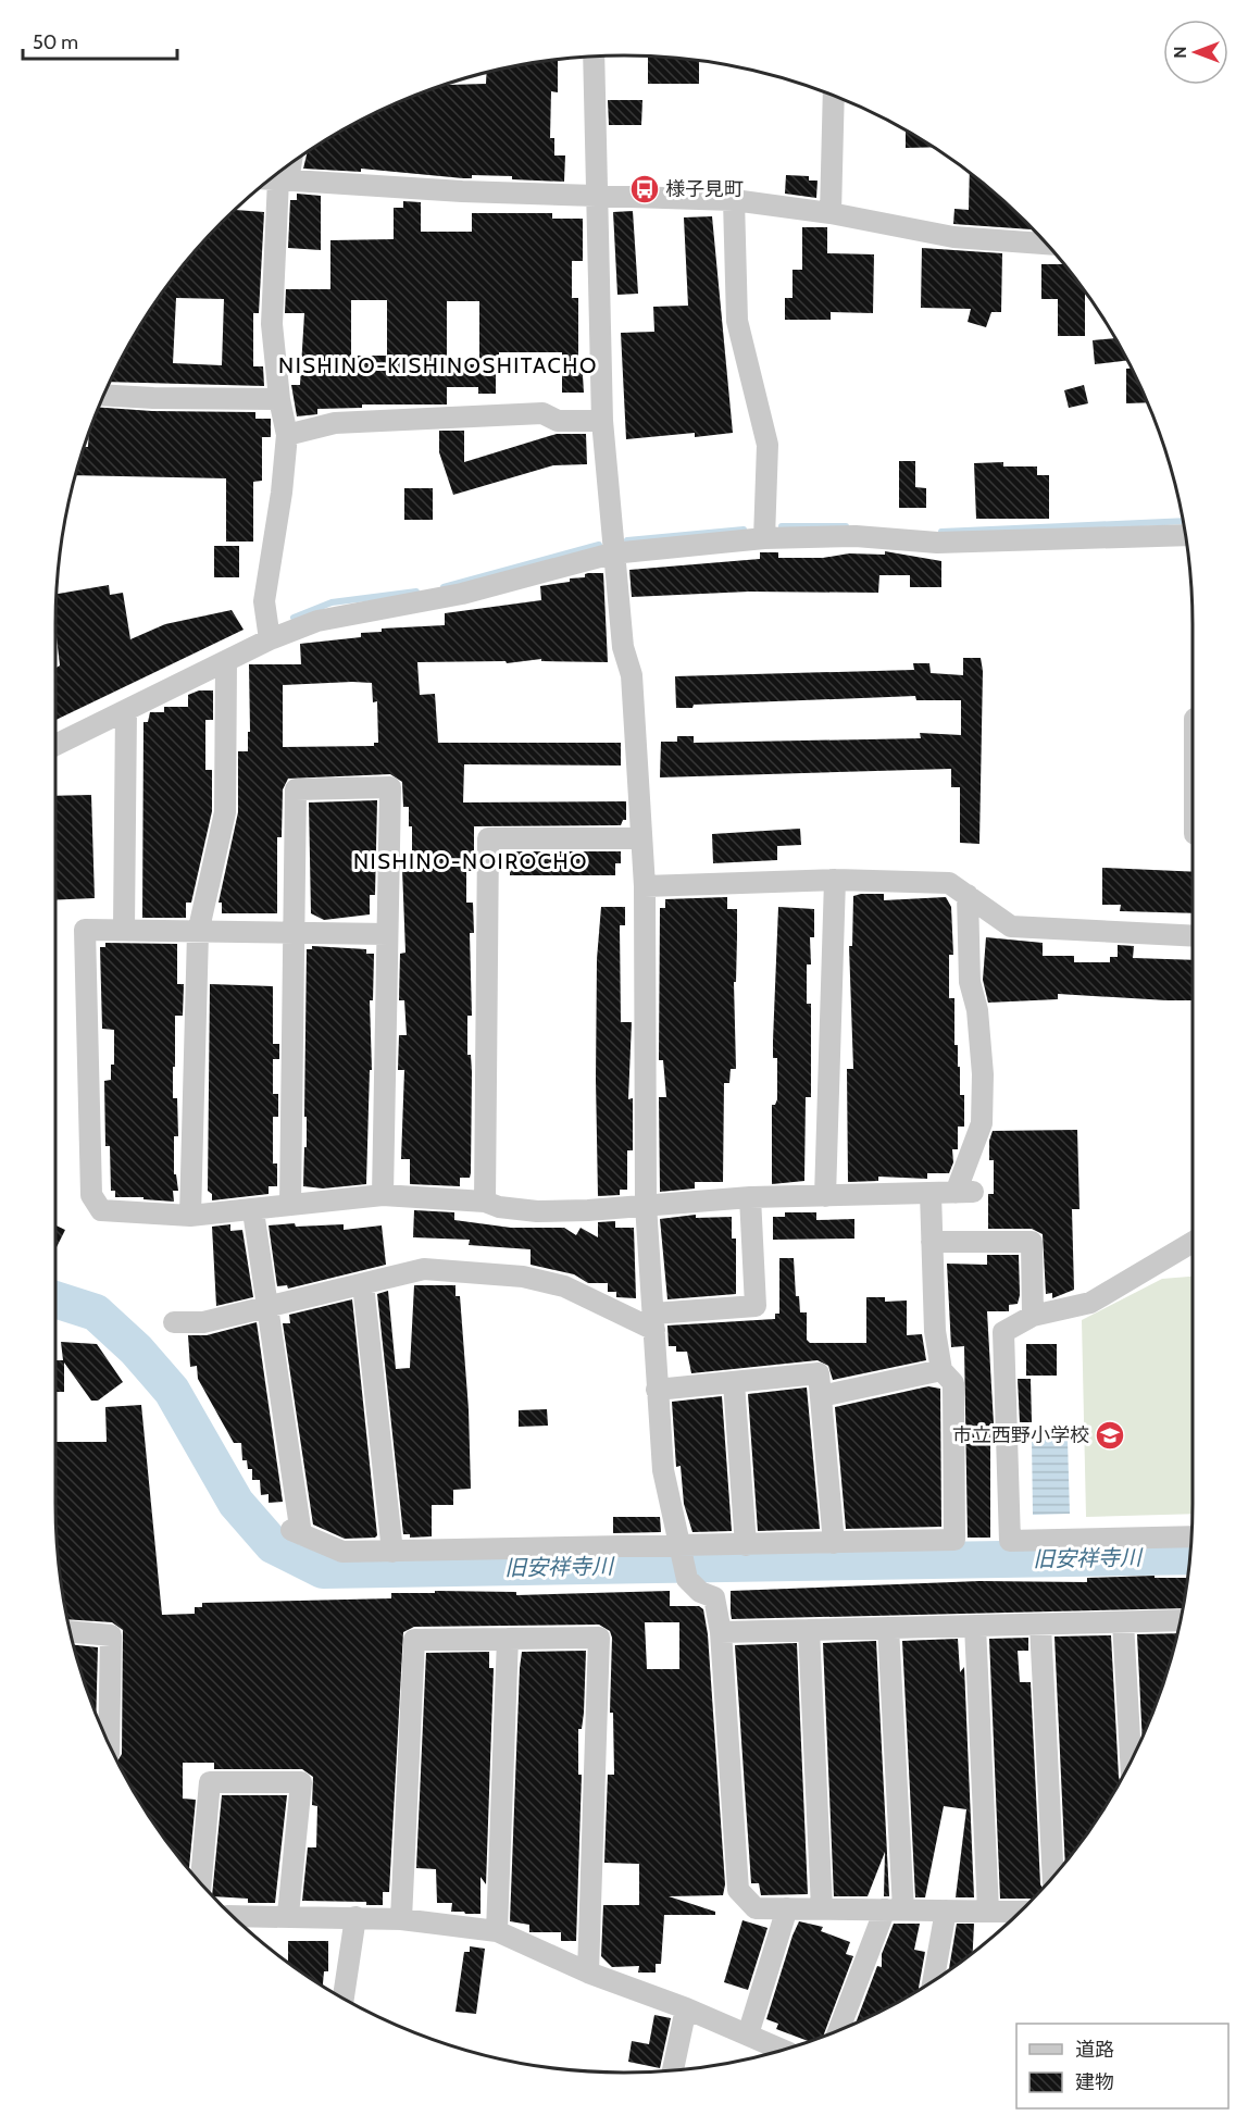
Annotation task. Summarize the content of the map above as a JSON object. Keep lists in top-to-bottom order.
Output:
{
  "districts": ["NISHINO-KISHINOSHITACHO", "NISHINO-NOIROCHO"],
  "water": ["旧安祥寺川"],
  "places": {
    "bus stop": ["様子見町"],
    "school or university": ["市立西野小学校"]
  },
  "legend": ["道路", "建物"],
  "scale_bar": "50 m",
  "north": "left"
}
